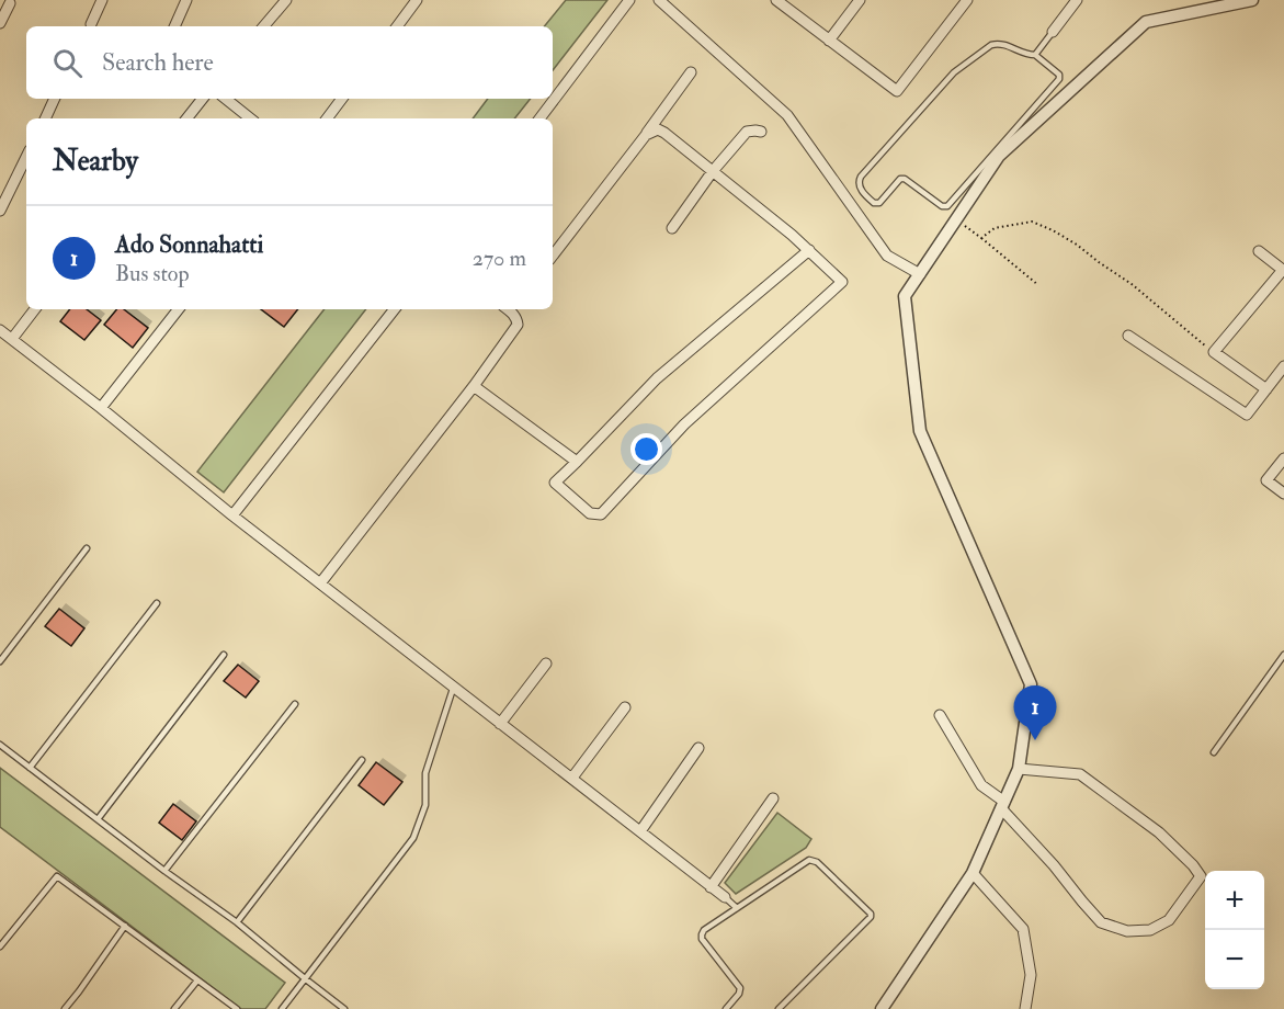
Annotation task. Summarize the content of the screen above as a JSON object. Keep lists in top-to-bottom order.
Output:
{
  "page": {
    "search": "Search here",
    "heading": "Nearby",
    "list": [
      {
        "mark": "1",
        "name": "Ado Sonnahatti",
        "note": "Bus stop",
        "value": "270 m"
      }
    ],
    "pins": "1",
    "map_buttons": ["+", "−"]
  }
}
